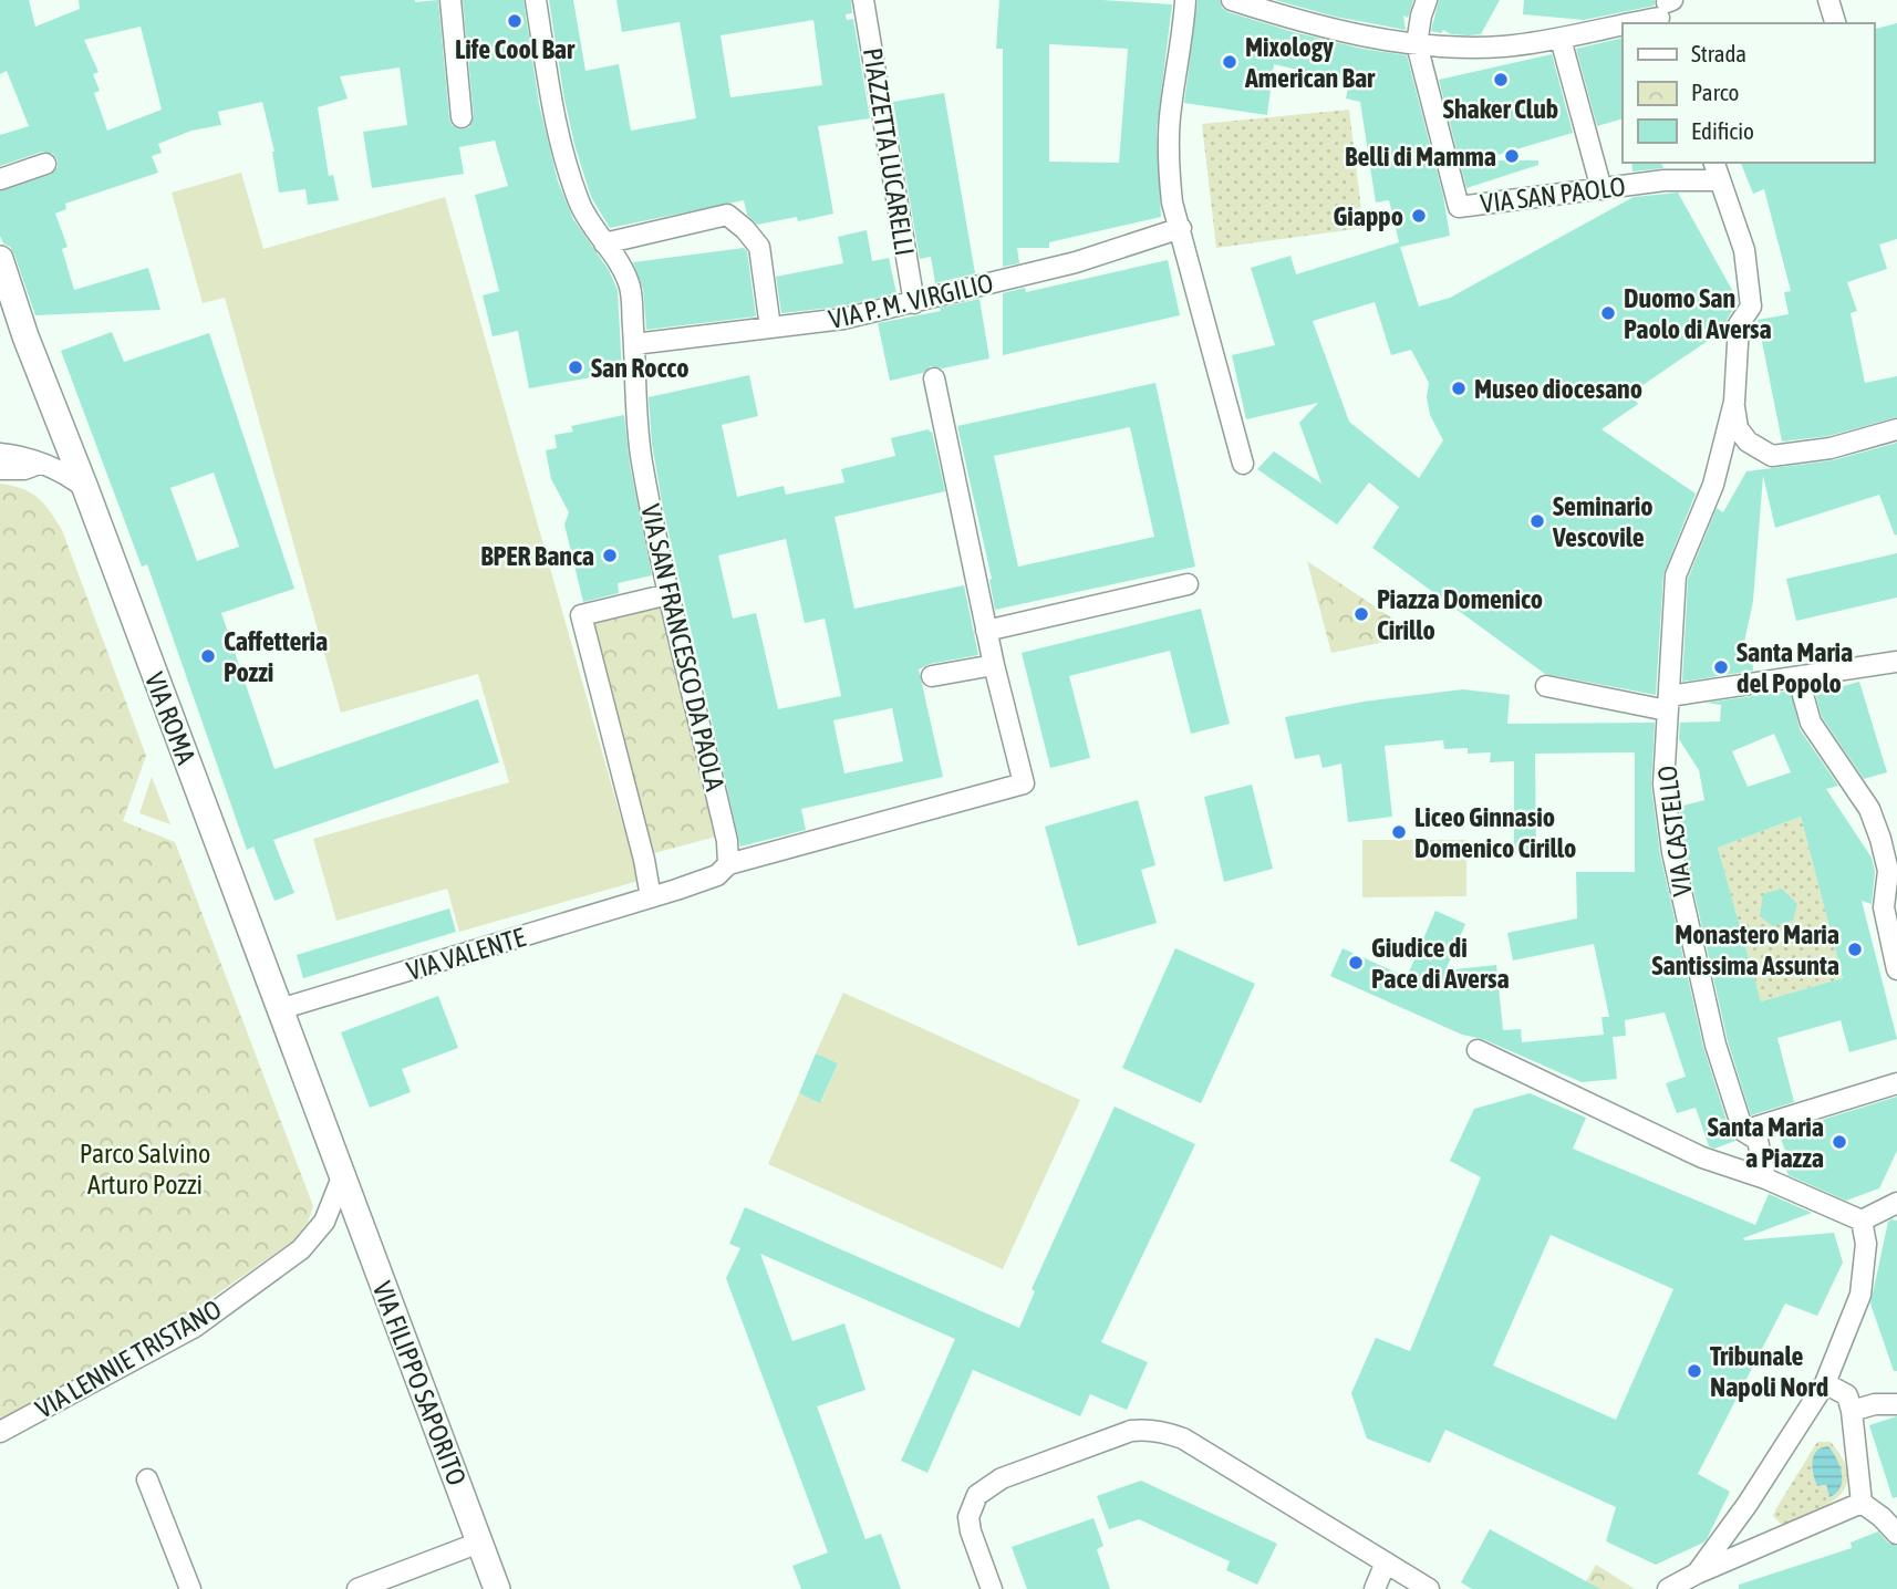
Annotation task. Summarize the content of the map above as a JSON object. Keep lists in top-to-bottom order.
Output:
{
  "streets": {
    "street": [
      "PIAZZETTA LUCARELLI",
      "VIA SAN PAOLO",
      "VIA P. M. VIRGILIO",
      "VIA SAN FRANCESCO DA PAOLA",
      "VIA ROMA",
      "VIA CASTELLO",
      "VIA VALENTE",
      "VIA LENNIE TRISTANO",
      "VIA FILIPPO SAPORITO"
    ]
  },
  "crossings": [
    ["PIAZZETTA LUCARELLI", "VIA P. M. VIRGILIO"],
    ["VIA SAN PAOLO", "VIA CASTELLO"],
    ["VIA P. M. VIRGILIO", "VIA SAN FRANCESCO DA PAOLA"],
    ["VIA ROMA", "VIA VALENTE"],
    ["VIA ROMA", "VIA LENNIE TRISTANO"],
    ["VIA ROMA", "VIA FILIPPO SAPORITO"],
    ["VIA LENNIE TRISTANO", "VIA FILIPPO SAPORITO"]
  ],
  "parks": ["Parco Salvino Arturo Pozzi"],
  "places": [
    "Life Cool Bar",
    "Mixology American Bar",
    "Shaker Club",
    "Belli di Mamma",
    "Giappo",
    "Duomo San Paolo di Aversa",
    "San Rocco",
    "Museo diocesano",
    "Seminario Vescovile",
    "BPER Banca",
    "Piazza Domenico Cirillo",
    "Caffetteria Pozzi",
    "Santa Maria del Popolo",
    "Liceo Ginnasio Domenico Cirillo",
    "Monastero Maria Santissima Assunta",
    "Giudice di Pace di Aversa",
    "Santa Maria a Piazza",
    "Tribunale Napoli Nord"
  ],
  "legend": ["Strada", "Parco", "Edificio"]
}
